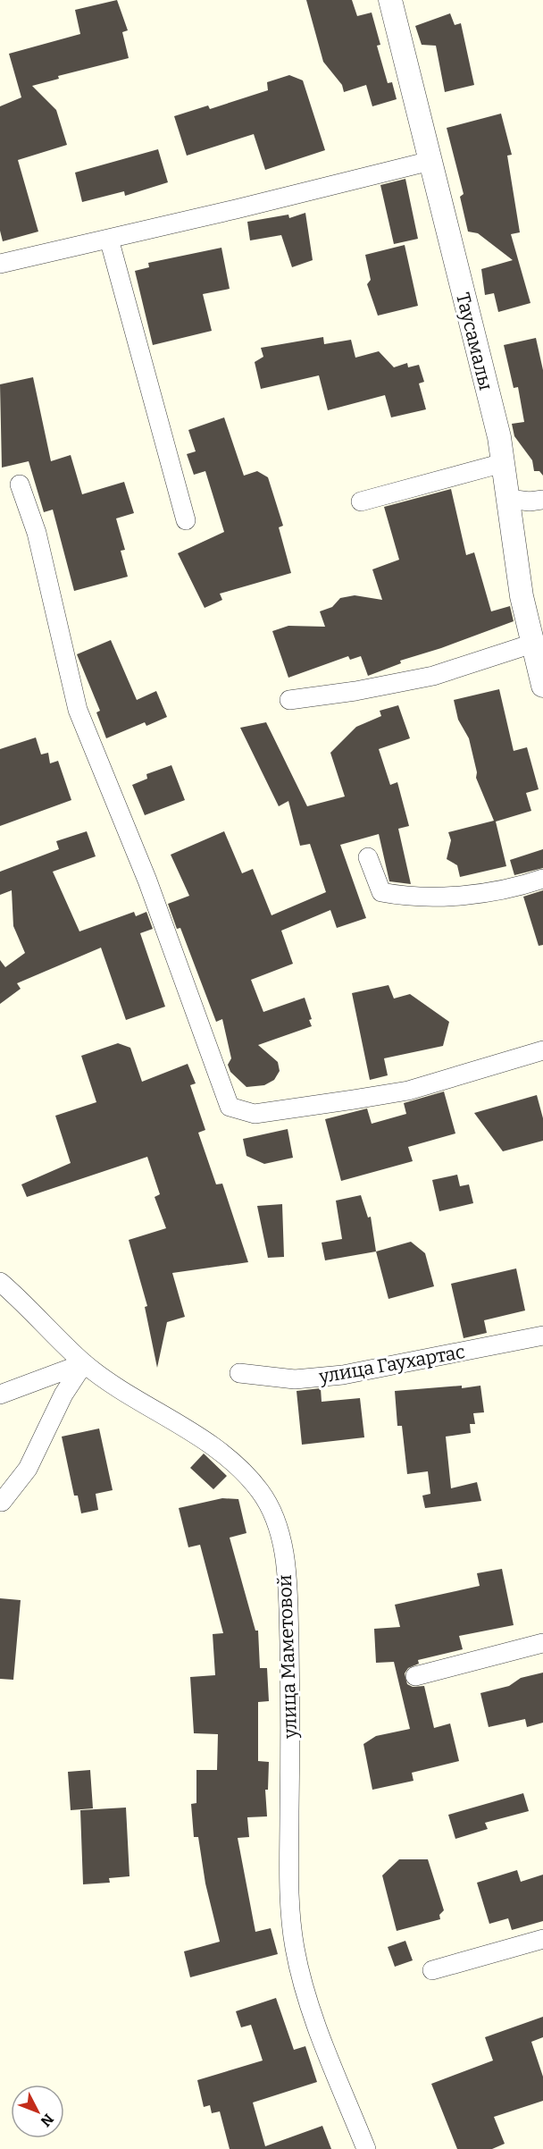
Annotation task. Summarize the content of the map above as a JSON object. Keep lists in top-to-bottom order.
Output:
{
  "streets": {
    "street": ["Таусамалы", "улица Гаухартас", "улица Маметовой"]
  },
  "north": "bottom right"
}
